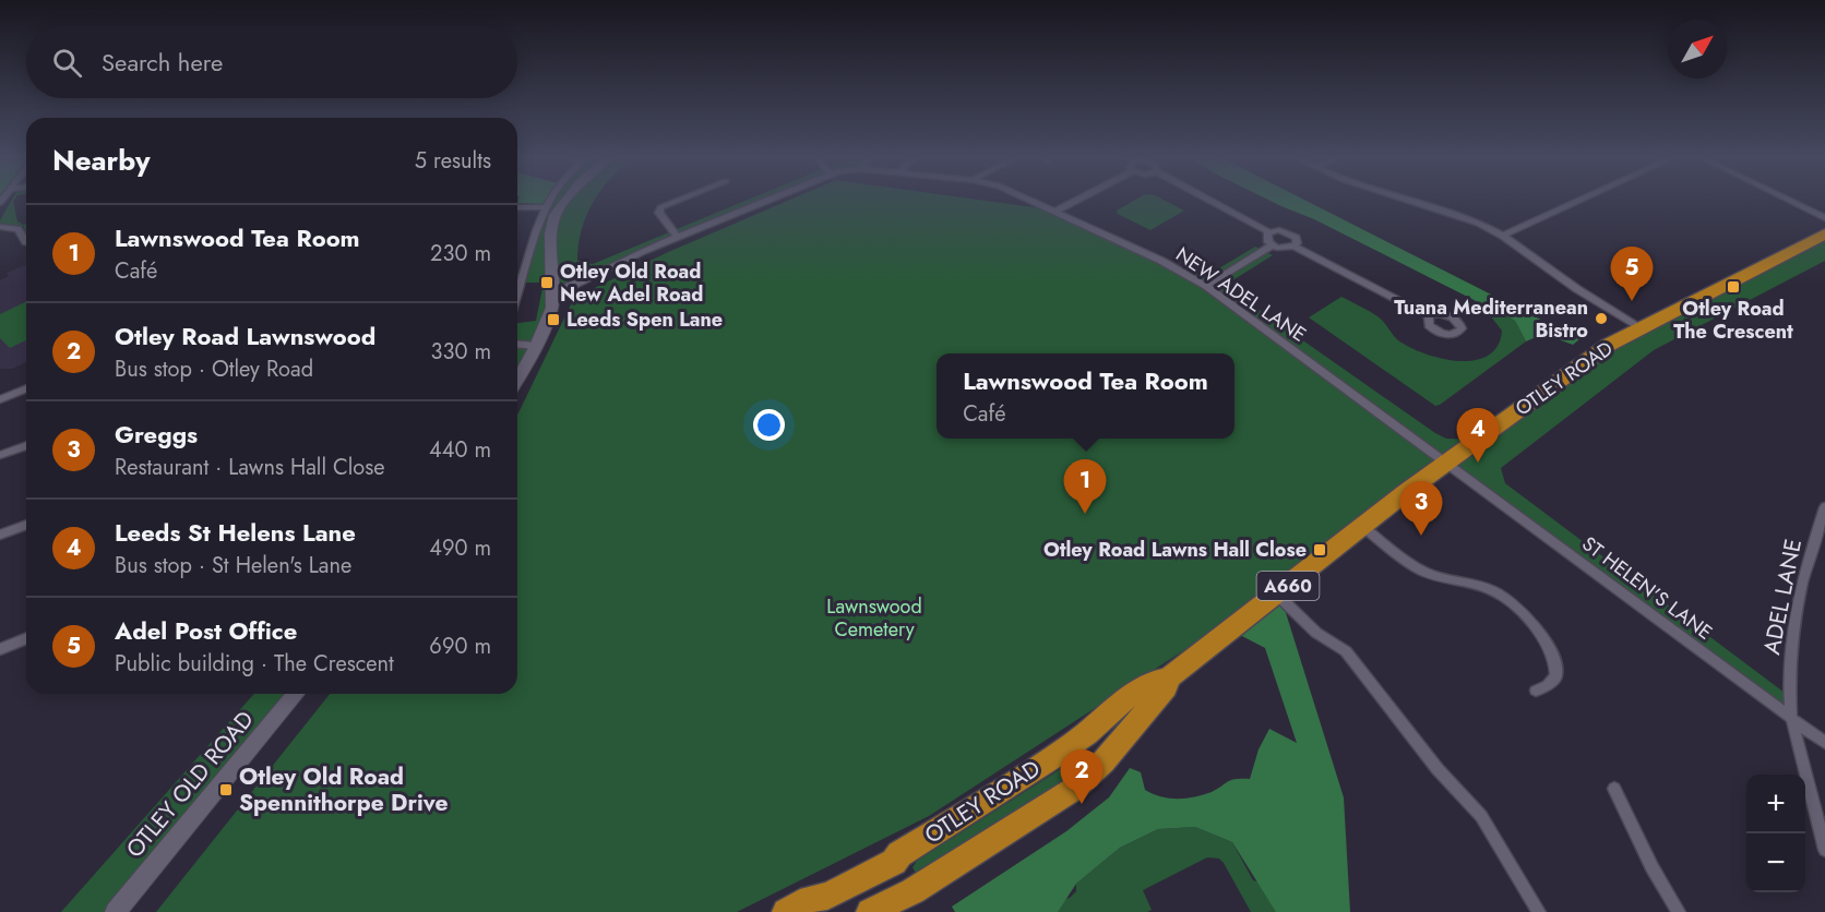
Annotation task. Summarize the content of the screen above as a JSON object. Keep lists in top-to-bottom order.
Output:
{
  "streets": {
    "highway": ["OTLEY ROAD", "A660"],
    "street": [
      "NEW ADEL LANE",
      "ST HELEN'S LANE",
      "ADEL LANE",
      "OTLEY OLD ROAD"
    ]
  },
  "crossings": [
    ["NEW ADEL LANE", "OTLEY ROAD"],
    ["NEW ADEL LANE", "ST HELEN'S LANE"],
    ["OTLEY ROAD", "ST HELEN'S LANE"],
    ["ST HELEN'S LANE", "ADEL LANE"]
  ],
  "parks": ["Lawnswood Cemetery"],
  "places": {
    "transit": [
      "Otley Old Road New Adel Road",
      "Otley Road The Crescent",
      "Leeds Spen Lane",
      "Otley Road Lawns Hall Close",
      "Otley Old Road Spennithorpe Drive"
    ],
    "other": ["Tuana Mediterranean Bistro"]
  },
  "north": "top right",
  "page": {
    "search": "Search here",
    "heading": ["Nearby", "5 results"],
    "list": [
      {
        "mark": "1",
        "name": "Lawnswood Tea Room",
        "note": "Café",
        "value": "230 m"
      },
      {
        "mark": "2",
        "name": "Otley Road Lawnswood",
        "note": "Bus stop · Otley Road",
        "value": "330 m"
      },
      {
        "mark": "3",
        "name": "Greggs",
        "note": "Restaurant · Lawns Hall Close",
        "value": "440 m"
      },
      {
        "mark": "4",
        "name": "Leeds St Helens Lane",
        "note": "Bus stop · St Helen's Lane",
        "value": "490 m"
      },
      {
        "mark": "5",
        "name": "Adel Post Office",
        "note": "Public building · The Crescent",
        "value": "690 m"
      }
    ],
    "pins": [
      "5",
      "4",
      "1",
      "3",
      "2"
    ],
    "popup": ["Lawnswood Tea Room", "Café"],
    "map_buttons": ["+", "−"]
  }
}
